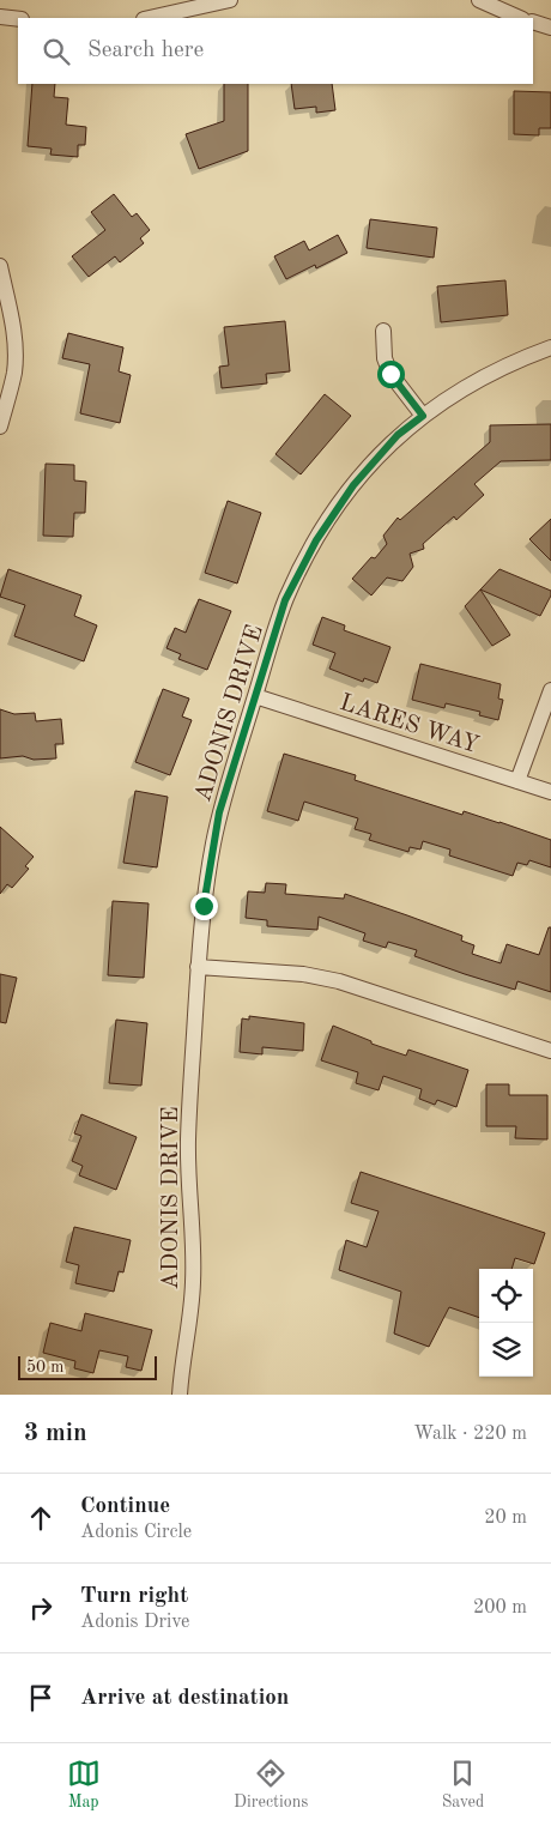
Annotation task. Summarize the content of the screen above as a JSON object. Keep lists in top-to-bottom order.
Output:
{
  "streets": {
    "street": ["ADONIS DRIVE", "LARES WAY"]
  },
  "crossings": [
    ["ADONIS DRIVE", "LARES WAY"]
  ],
  "scale_bar": "50 m",
  "page": {
    "search": "Search here",
    "scale": "50 m",
    "heading": ["3 min", "Walk · 220 m"],
    "list": [
      ["Continue", "Adonis Circle", "20 m"],
      ["Turn right", "Adonis Drive", "200 m"],
      "Arrive at destination"
    ],
    "nav": ["Map", "Directions", "Saved"]
  }
}
